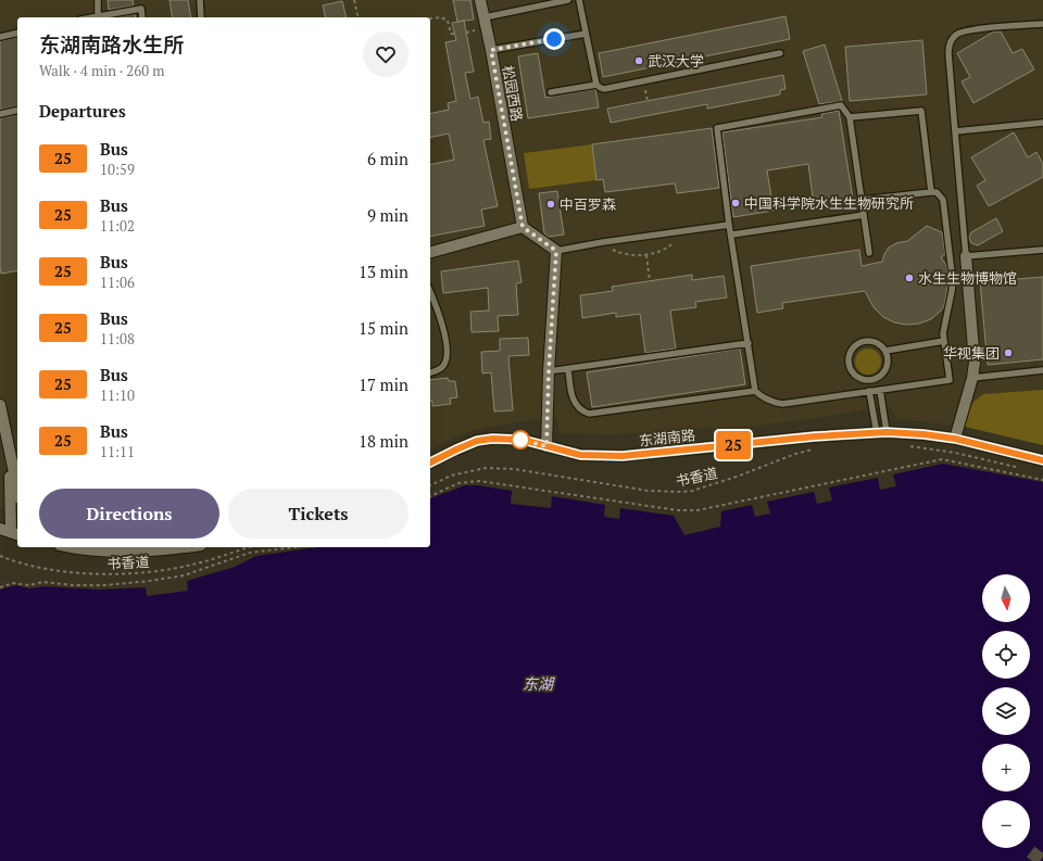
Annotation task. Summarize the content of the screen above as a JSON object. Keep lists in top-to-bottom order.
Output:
{
  "streets": {
    "street": ["松园西路", "东湖南路"],
    "path": ["书香道"]
  },
  "water": ["东湖"],
  "places": [
    "武汉大学",
    "中国科学院水生生物研究所",
    "中百罗森",
    "水生生物博物馆",
    "华视集团"
  ],
  "lines": ["bus line 25"],
  "north": "bottom",
  "page": {
    "on_map": "25",
    "heading": [
      ["东湖南路水生所", "Walk · 4 min · 260 m"],
      "Departures"
    ],
    "list": [
      {
        "mark": "25",
        "name": "Bus",
        "note": "10:59",
        "value": "6 min"
      },
      {
        "mark": "25",
        "name": "Bus",
        "note": "11:02",
        "value": "9 min"
      },
      {
        "mark": "25",
        "name": "Bus",
        "note": "11:06",
        "value": "13 min"
      },
      {
        "mark": "25",
        "name": "Bus",
        "note": "11:08",
        "value": "15 min"
      },
      {
        "mark": "25",
        "name": "Bus",
        "note": "11:10",
        "value": "17 min"
      },
      {
        "mark": "25",
        "name": "Bus",
        "note": "11:11",
        "value": "18 min"
      }
    ],
    "buttons": ["Directions", "Tickets"],
    "map_buttons": ["+", "−"]
  }
}
